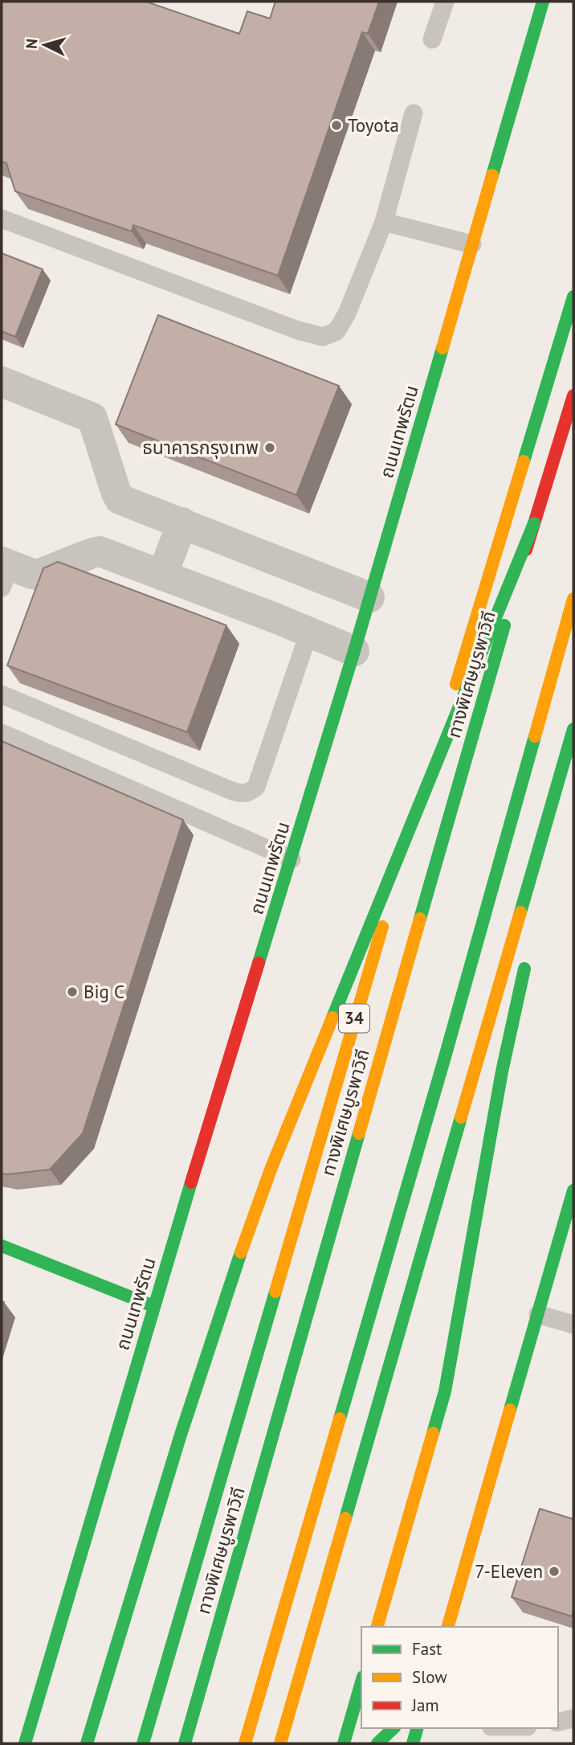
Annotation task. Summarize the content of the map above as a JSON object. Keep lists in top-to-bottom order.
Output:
{
  "streets": {
    "main road": ["ถนนเทพรัตน", "ทางพิเศษบูรพาวิถี", "34"]
  },
  "places": [
    "Toyota",
    "ธนาคารกรุงเทพ",
    "Big C",
    "7-Eleven"
  ],
  "legend": ["Fast", "Slow", "Jam"],
  "north": "left"
}
